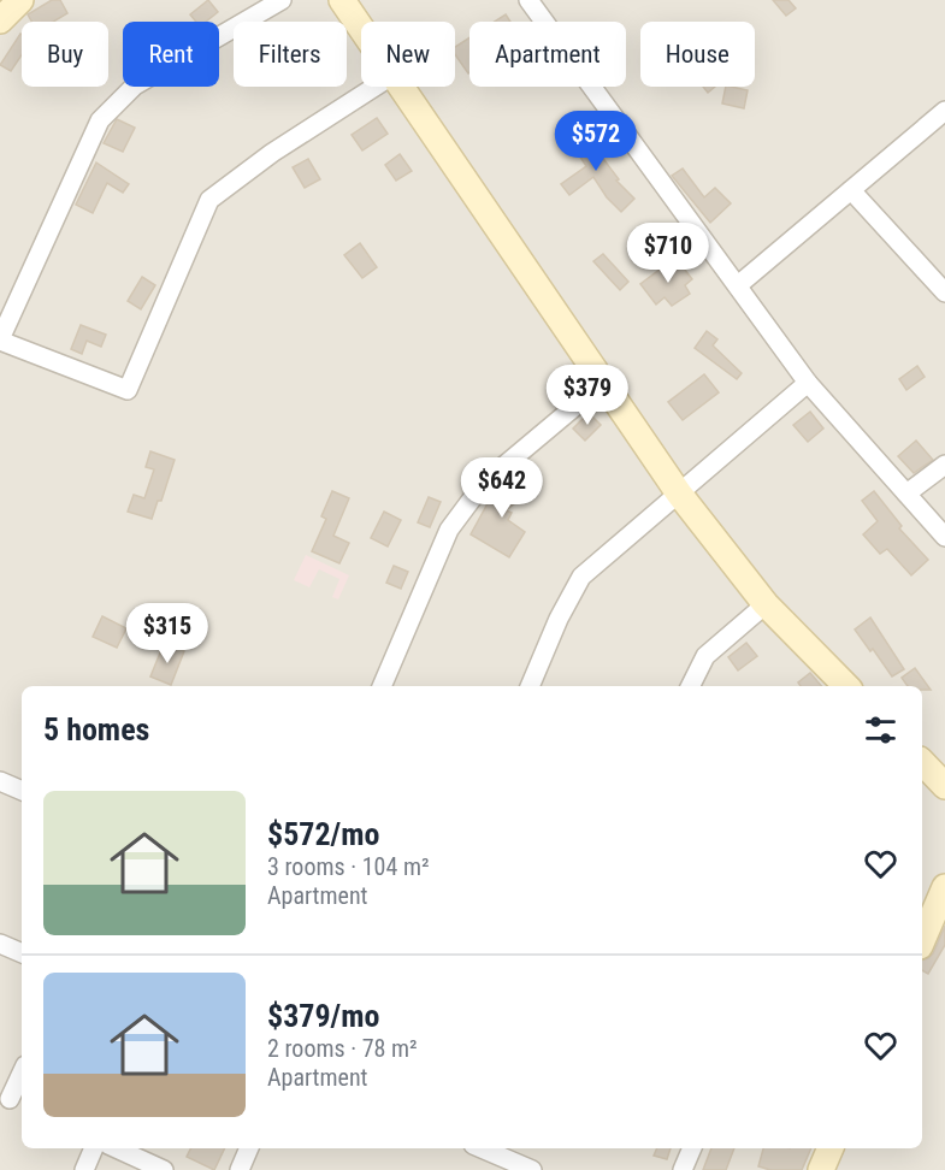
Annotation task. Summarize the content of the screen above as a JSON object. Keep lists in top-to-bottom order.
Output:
{
  "page": {
    "chip": [
      "Buy",
      "Rent",
      "Filters",
      "New",
      "Apartment",
      "House"
    ],
    "price": [
      "$572",
      "$710",
      "$379",
      "$642",
      "$315"
    ],
    "heading": "5 homes",
    "list": [
      {
        "name": "$572/mo",
        "note": "3 rooms · 104 m² · Apartment"
      },
      {
        "name": "$379/mo",
        "note": "2 rooms · 78 m² · Apartment"
      }
    ]
  }
}
